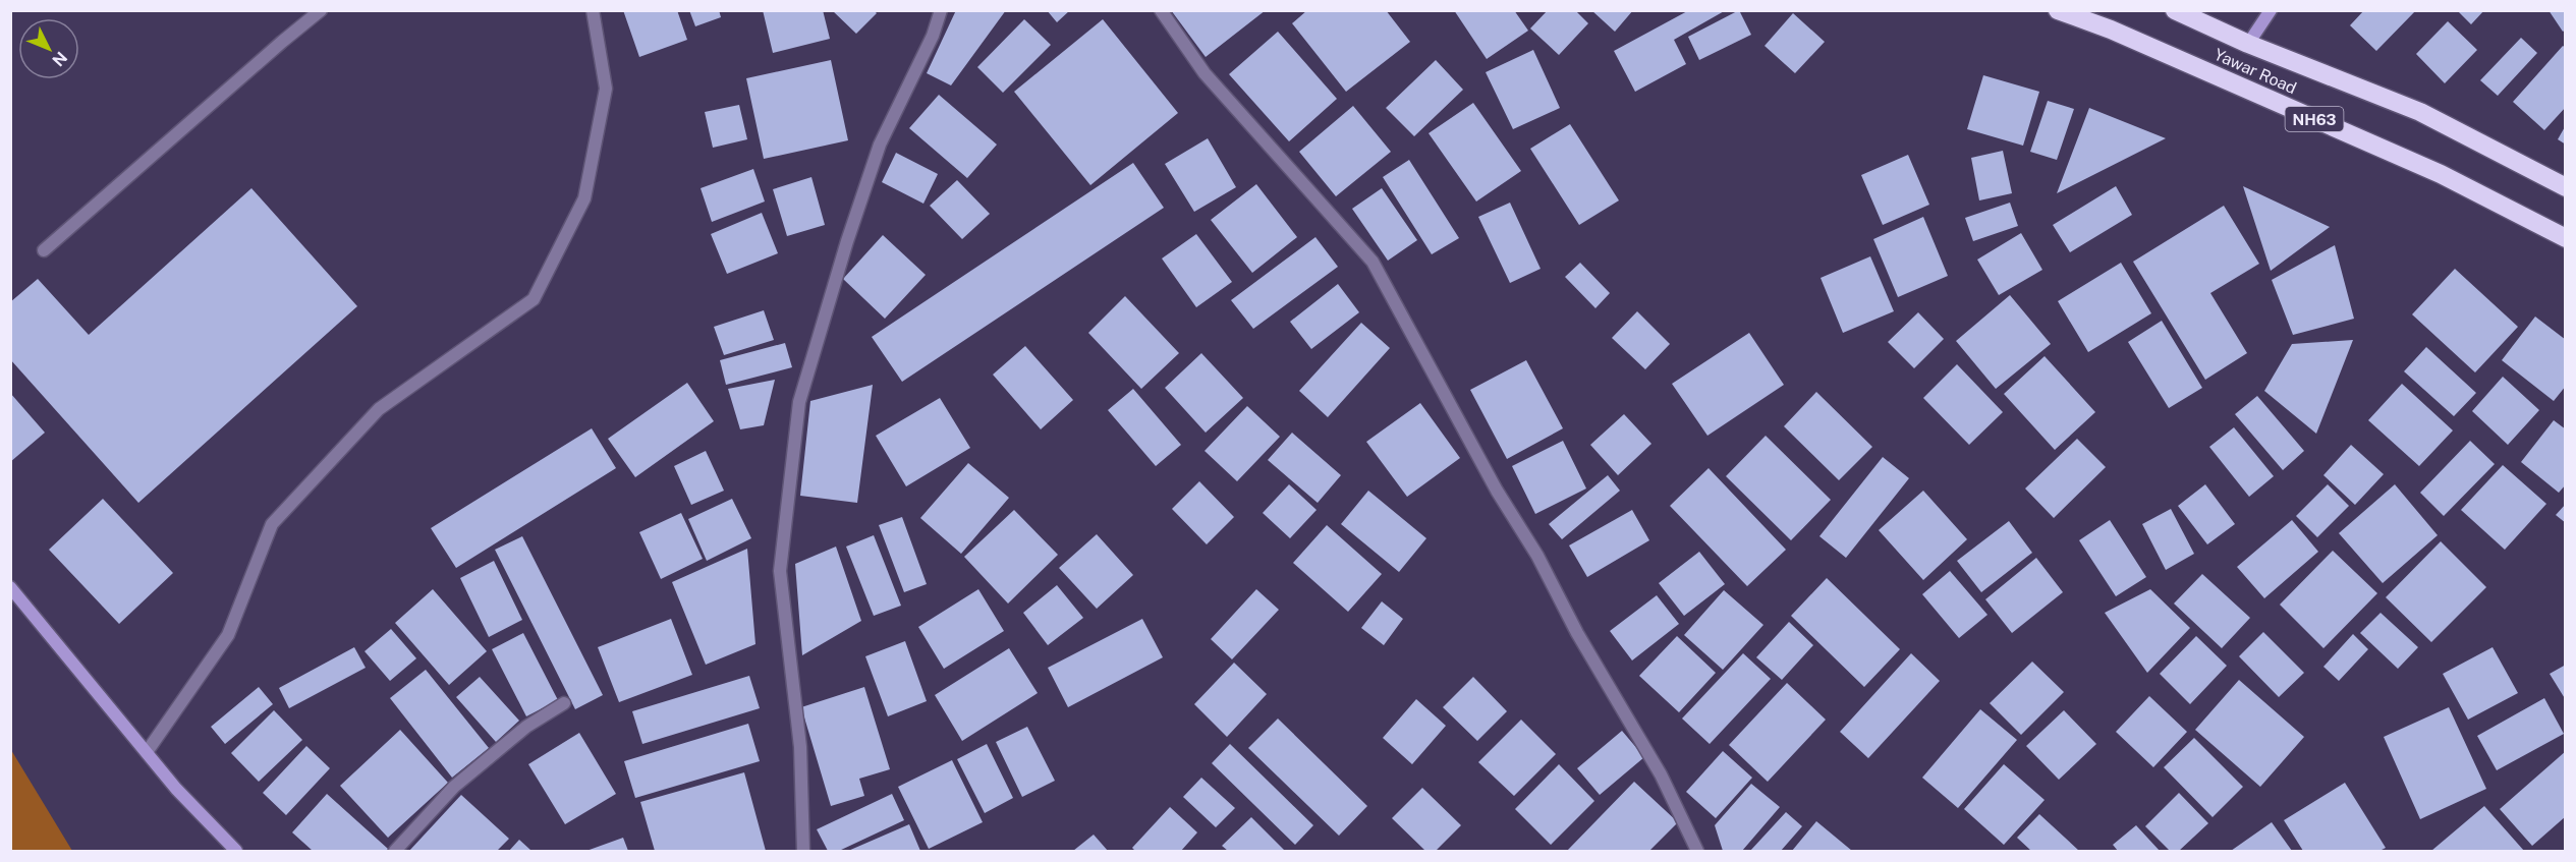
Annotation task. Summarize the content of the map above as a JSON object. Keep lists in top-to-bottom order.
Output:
{
  "streets": {
    "highway": ["Yawar Road", "NH63"]
  },
  "north": "bottom right"
}
